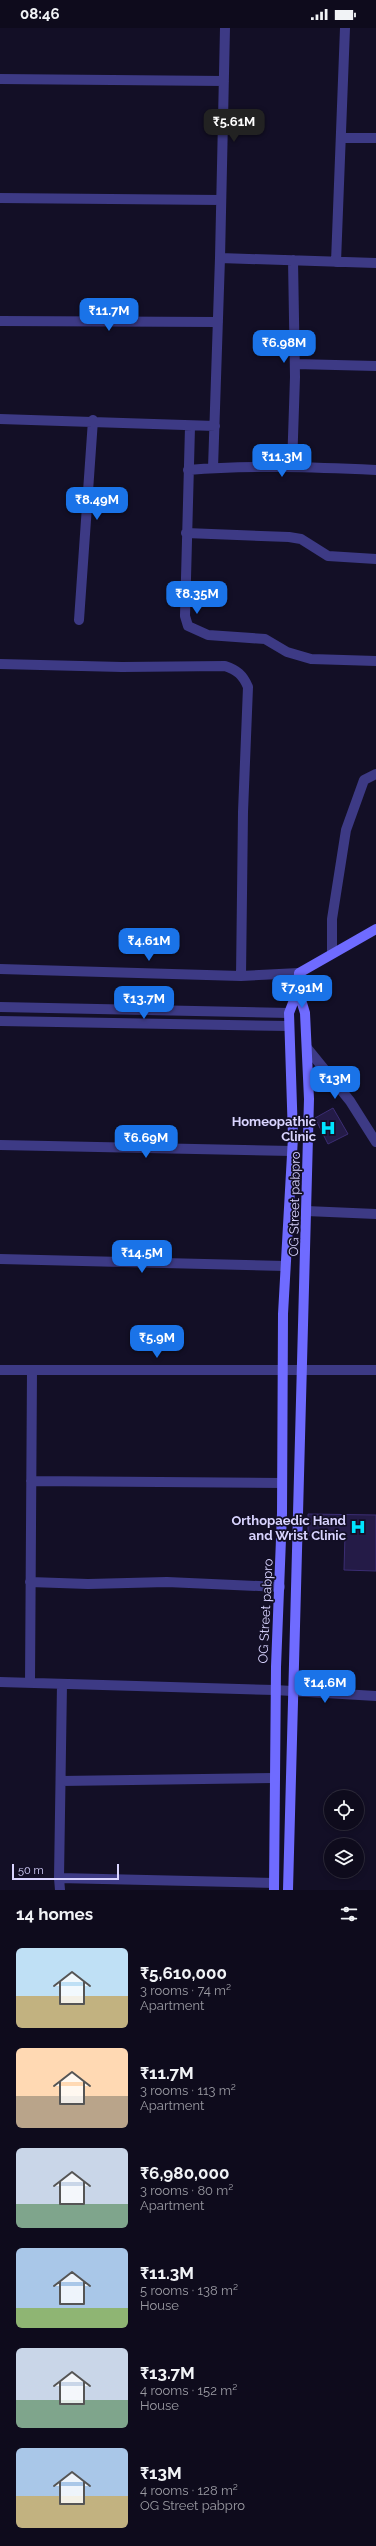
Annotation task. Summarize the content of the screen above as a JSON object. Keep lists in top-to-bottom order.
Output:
{
  "streets": {
    "street": ["OG Street pabpro"]
  },
  "places": {
    "hospital": ["Homeopathic Clinic", "Orthopaedic Hand and Wrist Clinic"]
  },
  "scale_bar": "50 m",
  "page": {
    "status": "08:46",
    "price": [
      "₹5.61M",
      "₹11.7M",
      "₹6.98M",
      "₹11.3M",
      "₹8.49M",
      "₹8.35M",
      "₹4.61M",
      "₹7.91M",
      "₹13.7M",
      "₹13M",
      "₹6.69M",
      "₹14.5M",
      "₹5.9M",
      "₹14.6M"
    ],
    "scale": "50 m",
    "heading": "14 homes",
    "list": [
      {
        "name": "₹5,610,000",
        "note": "3 rooms · 74 m² · Apartment"
      },
      {
        "name": "₹11.7M",
        "note": "3 rooms · 113 m² · Apartment"
      },
      {
        "name": "₹6,980,000",
        "note": "3 rooms · 80 m² · Apartment"
      },
      {
        "name": "₹11.3M",
        "note": "5 rooms · 138 m² · House"
      },
      {
        "name": "₹13.7M",
        "note": "4 rooms · 152 m² · House"
      },
      {
        "name": "₹13M",
        "note": "4 rooms · 128 m² · OG Street pabpro"
      }
    ]
  }
}
